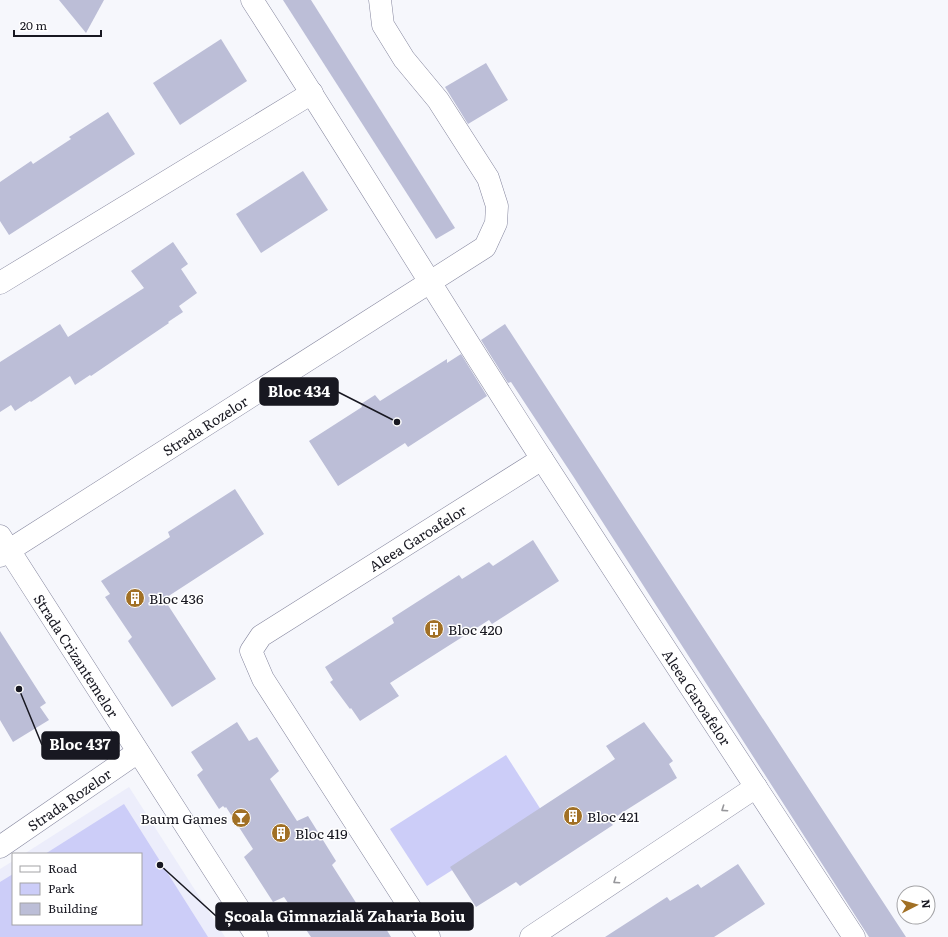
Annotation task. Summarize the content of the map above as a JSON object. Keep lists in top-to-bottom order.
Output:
{
  "streets": {
    "street": ["Strada Rozelor", "Aleea Garoafelor", "Strada Crizantemelor"]
  },
  "crossings": [
    ["Strada Rozelor", "Strada Crizantemelor"]
  ],
  "places": {
    "other": ["Bloc 434", "Bloc 437", "Școala Gimnazială Zaharia Boiu"],
    "building": [
      "Bloc 436",
      "Bloc 420",
      "Bloc 421",
      "Bloc 419"
    ],
    "bar": ["Baum Games"]
  },
  "legend": ["Road", "Park", "Building"],
  "scale_bar": "20 m",
  "north": "right"
}
